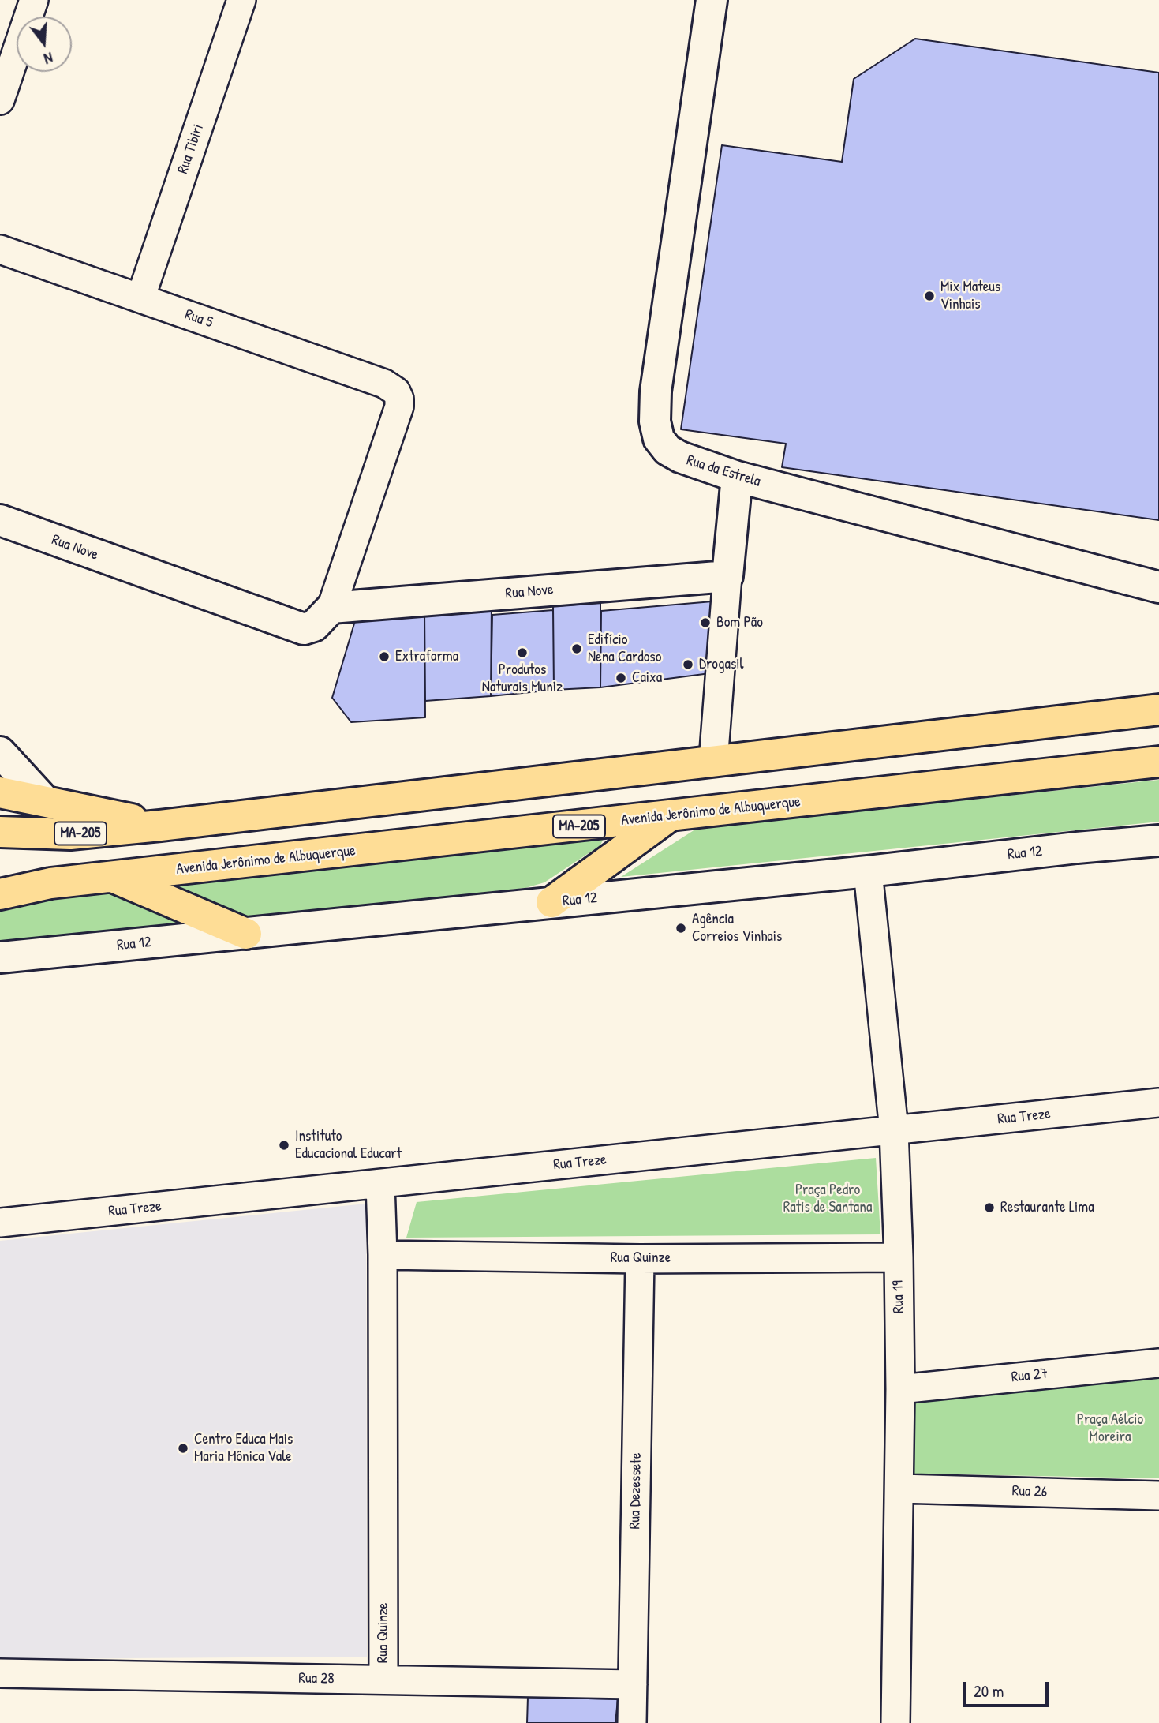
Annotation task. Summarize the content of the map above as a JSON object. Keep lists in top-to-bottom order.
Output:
{
  "streets": {
    "main road": ["Avenida Jerônimo de Albuquerque", "MA-205"],
    "street": [
      "Rua Tibiri",
      "Rua 5",
      "Rua da Estrela",
      "Rua Nove",
      "Rua 12",
      "Rua Treze",
      "Rua Quinze",
      "Rua 19",
      "Rua 27",
      "Rua Dezessete",
      "Rua 26",
      "Rua 28"
    ]
  },
  "crossings": [
    ["Rua Tibiri", "Rua 5"],
    ["Rua 5", "Rua Nove"],
    ["Rua 12", "Rua 19"],
    ["Rua Treze", "Rua Quinze"],
    ["Rua Treze", "Rua 19"],
    ["Rua Quinze", "Rua 19"],
    ["Rua Quinze", "Rua Dezessete"],
    ["Rua Quinze", "Rua 28"],
    ["Rua 19", "Rua 27"],
    ["Rua 19", "Rua 26"],
    ["Rua Dezessete", "Rua 28"]
  ],
  "parks": ["Praça Pedro Ratis de Santana", "Praça Aélcio Moreira"],
  "places": [
    "Mix Mateus Vinhais",
    "Bom Pão",
    "Edifício Nena Cardoso",
    "Produtos Naturais Muniz",
    "Extrafarma",
    "Drogasil",
    "Caixa",
    "Agência Correios Vinhais",
    "Instituto Educacional Educart",
    "Restaurante Lima",
    "Centro Educa Mais Maria Mônica Vale"
  ],
  "scale_bar": "20 m",
  "north": "bottom"
}
